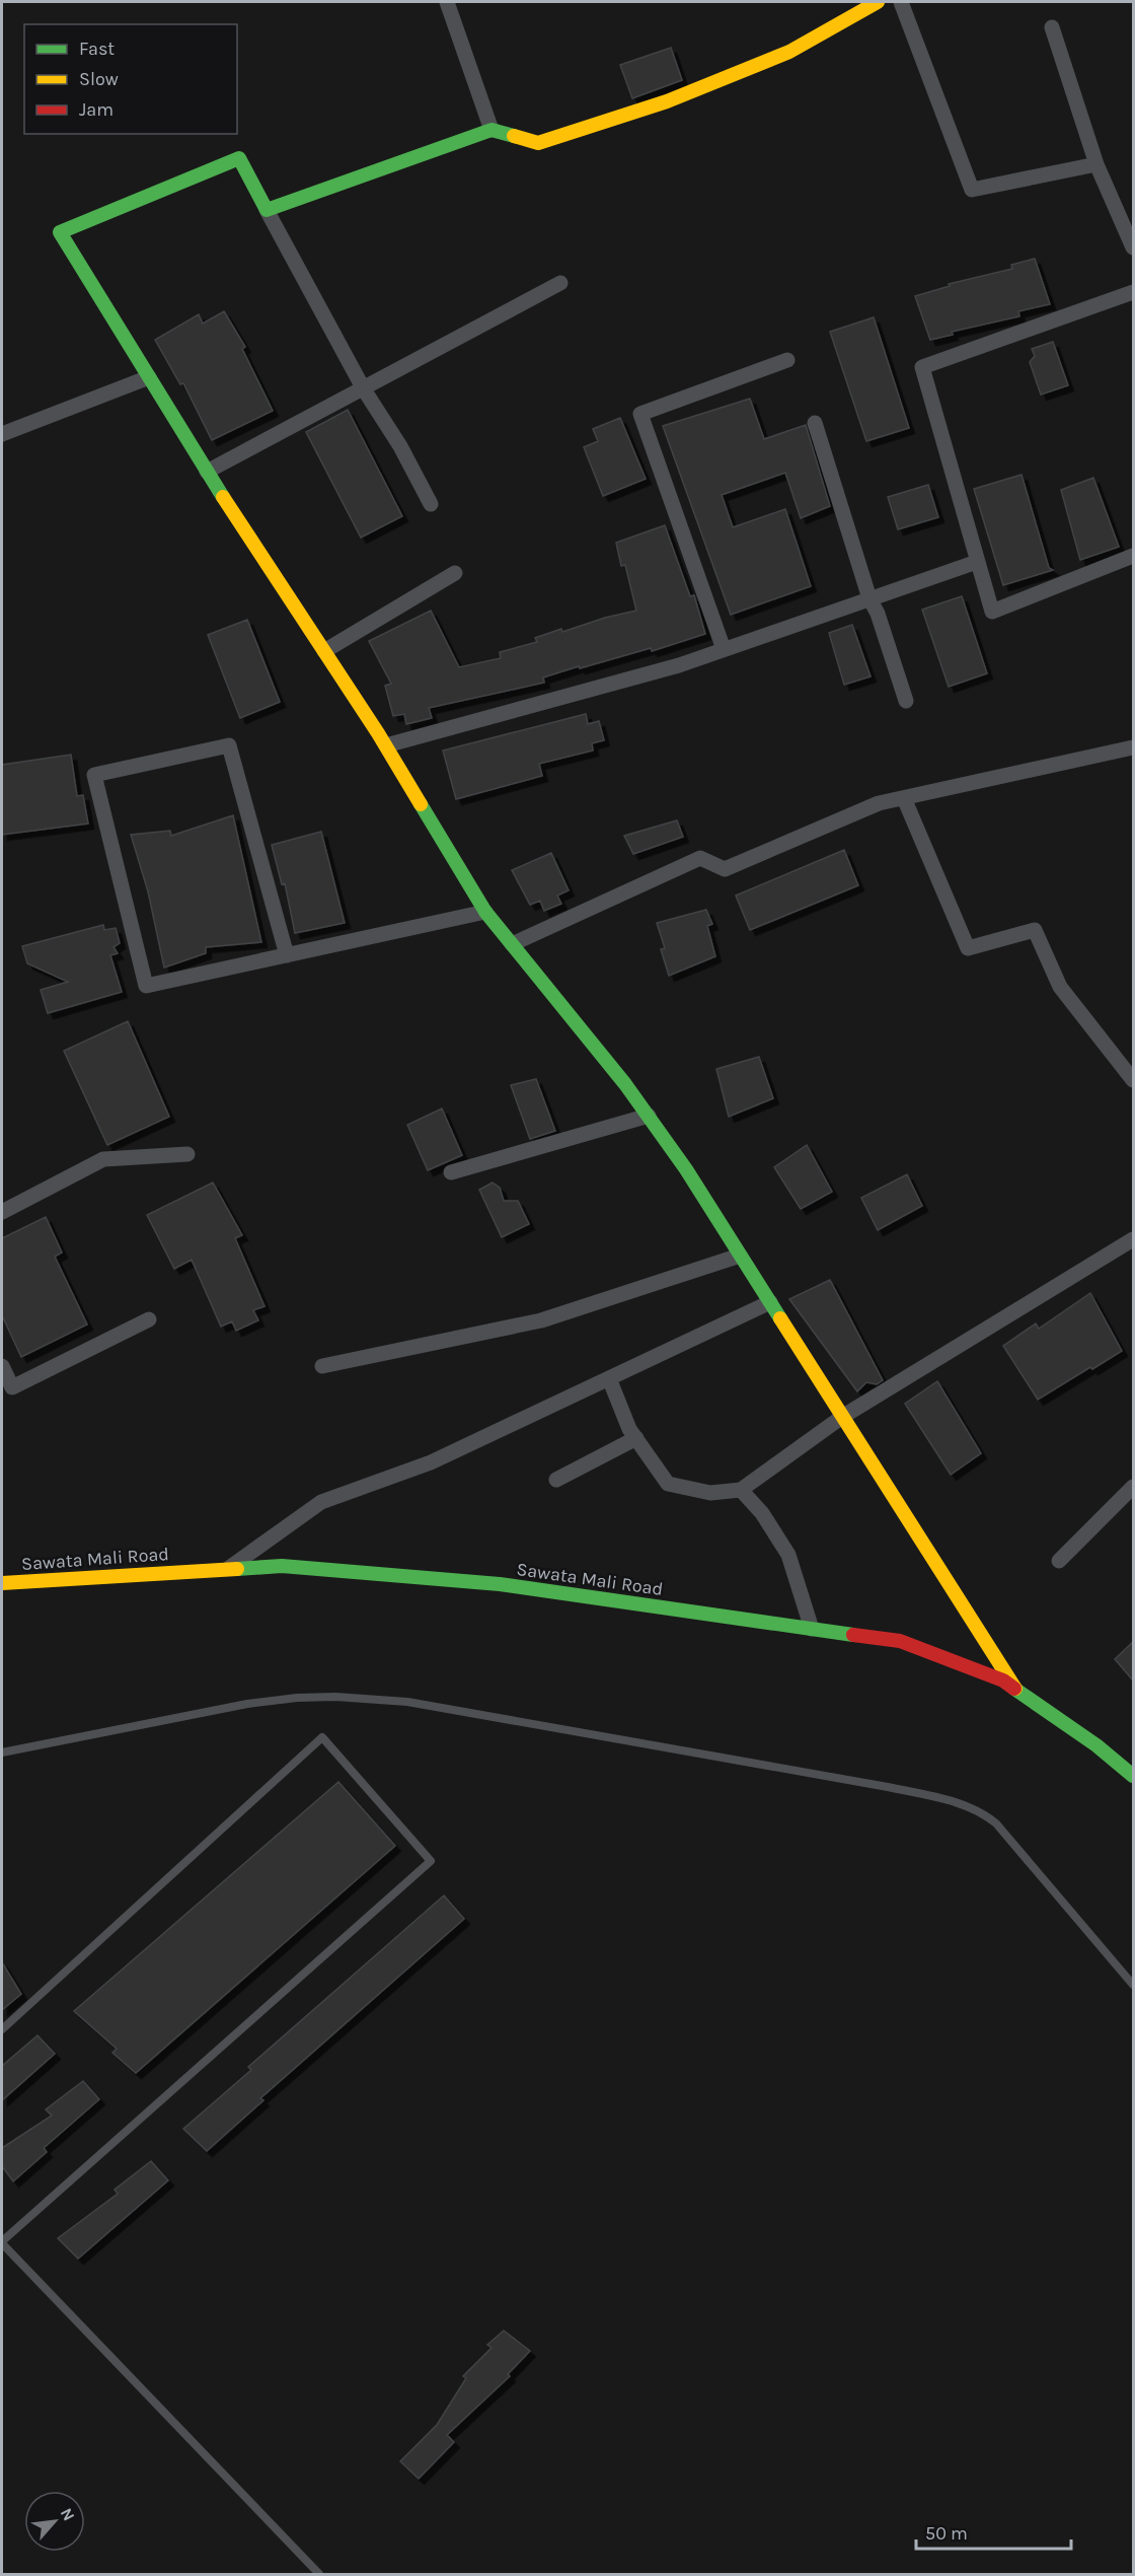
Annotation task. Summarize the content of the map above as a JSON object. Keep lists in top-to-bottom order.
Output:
{
  "streets": {
    "street": ["Sawata Mali Road"]
  },
  "legend": ["Fast", "Slow", "Jam"],
  "scale_bar": "50 m",
  "north": "top right"
}
